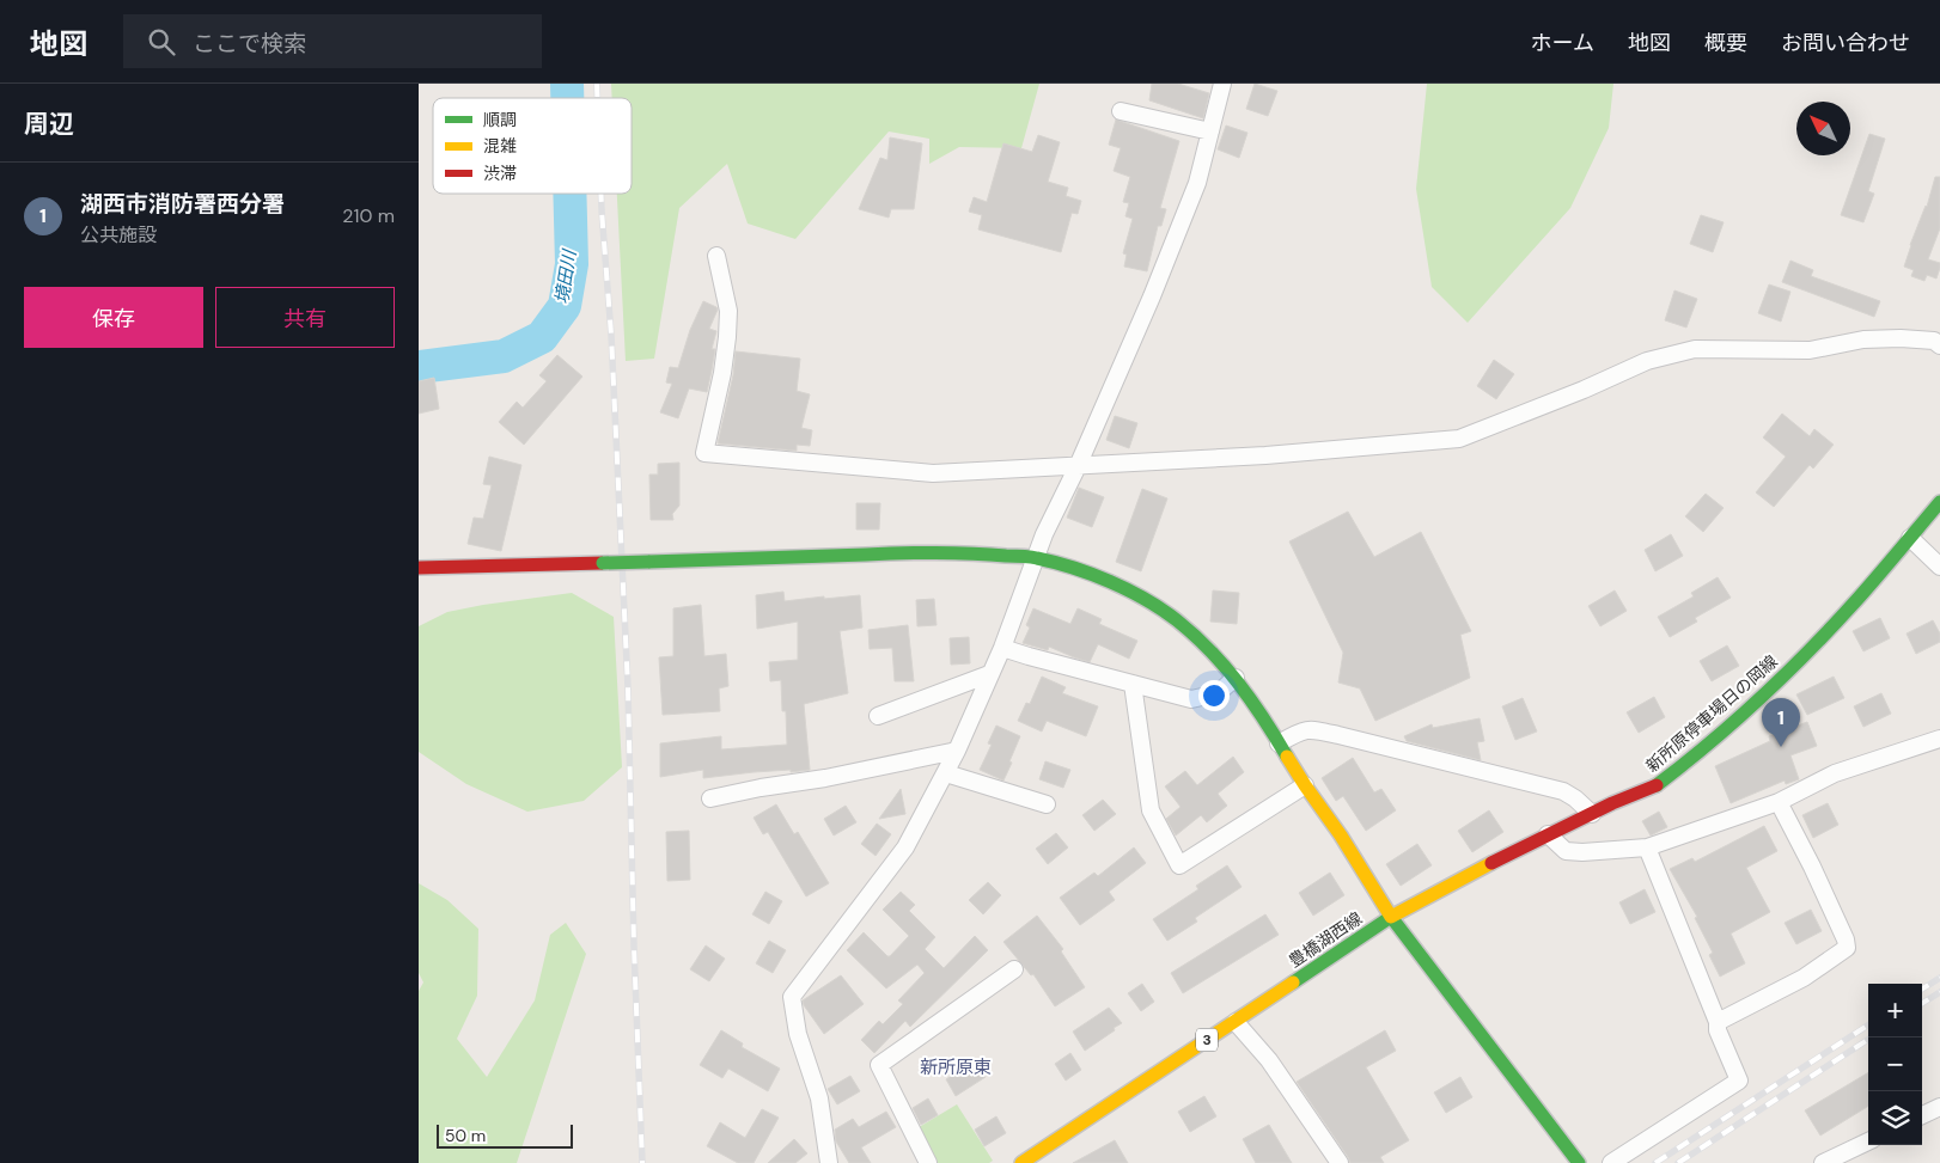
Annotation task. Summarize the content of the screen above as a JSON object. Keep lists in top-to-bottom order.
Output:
{
  "streets": {
    "main road": ["新所原停車場日の岡線", "豊橋湖西線", "3"]
  },
  "crossings": [
    ["新所原停車場日の岡線", "豊橋湖西線"]
  ],
  "districts": ["新所原東"],
  "water": ["境田川"],
  "legend": ["順調", "混雑", "渋滞"],
  "scale_bar": "50 m",
  "north": "top left",
  "page": {
    "header": "地図",
    "search": "ここで検索",
    "nav": [
      "ホーム",
      "地図",
      "概要",
      "お問い合わせ"
    ],
    "heading": "周辺",
    "list": [
      {
        "mark": "1",
        "name": "湖西市消防署西分署",
        "note": "公共施設",
        "value": "210 m"
      }
    ],
    "buttons": ["保存", "共有"],
    "pins": "1",
    "map_buttons": ["+", "−"],
    "scale": "50 m"
  }
}
